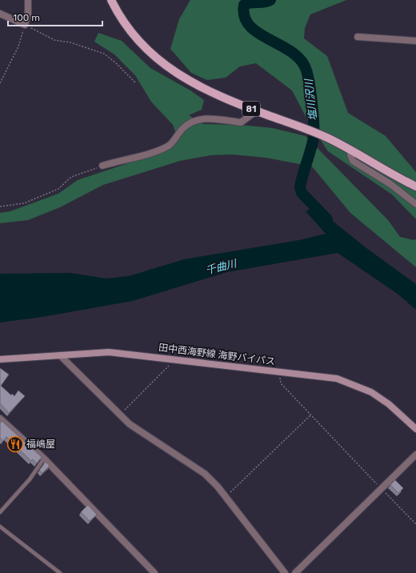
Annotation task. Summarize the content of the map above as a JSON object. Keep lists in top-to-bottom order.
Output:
{
  "streets": {
    "main road": ["81"],
    "street": ["田中西海野線 海野バイパス"]
  },
  "water": ["塩川沢川", "千曲川"],
  "places": {
    "restaurant": ["福嶋屋"]
  },
  "scale_bar": "100 m"
}
